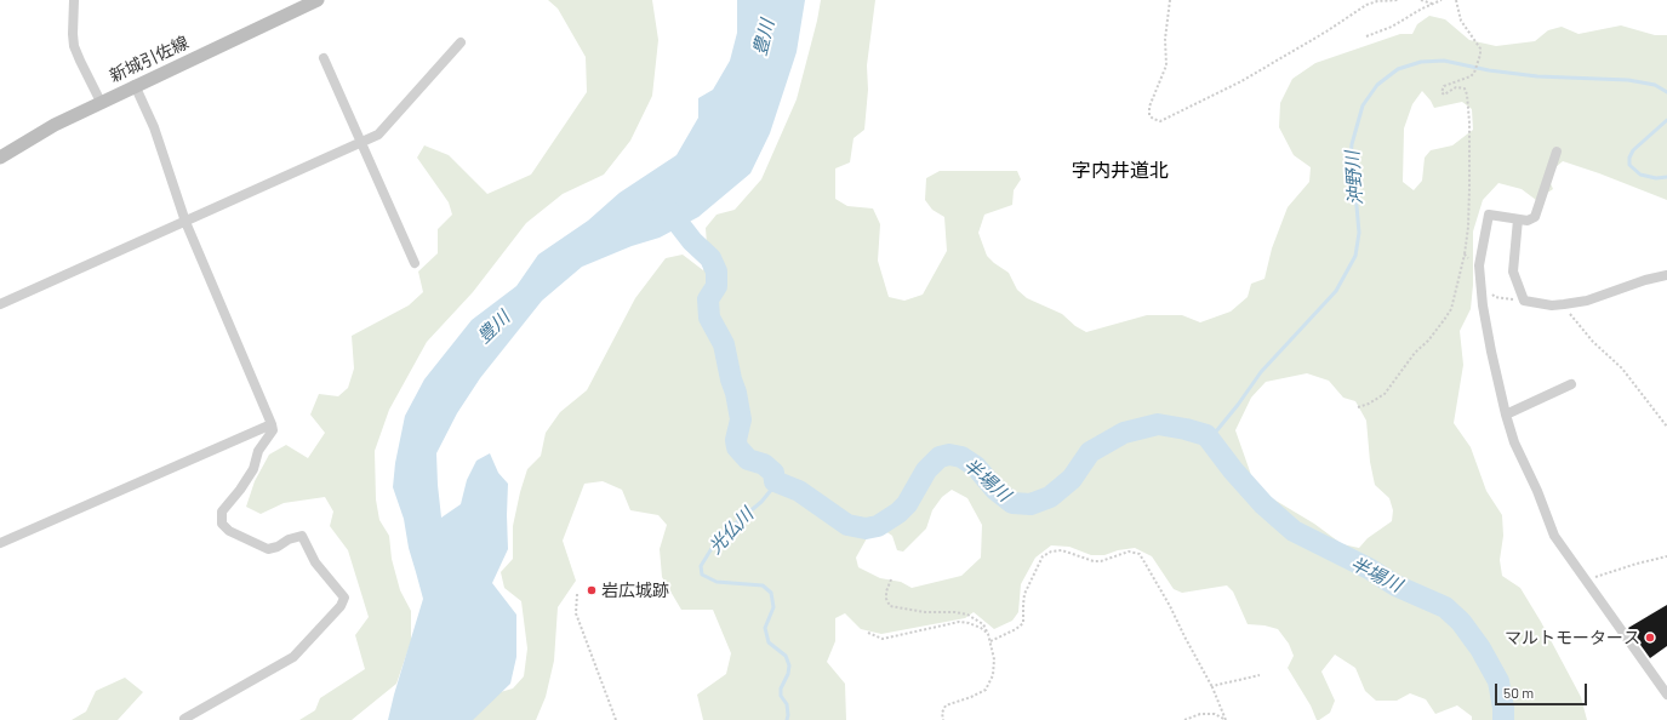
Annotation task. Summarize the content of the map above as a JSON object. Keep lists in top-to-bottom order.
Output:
{
  "streets": {
    "main road": ["新城引佐線"]
  },
  "districts": ["字内井道北"],
  "water": [
    "豊川",
    "沖野川",
    "半場川",
    "光仏川"
  ],
  "places": ["岩広城跡", "マルトモータース"],
  "scale_bar": "50 m"
}
